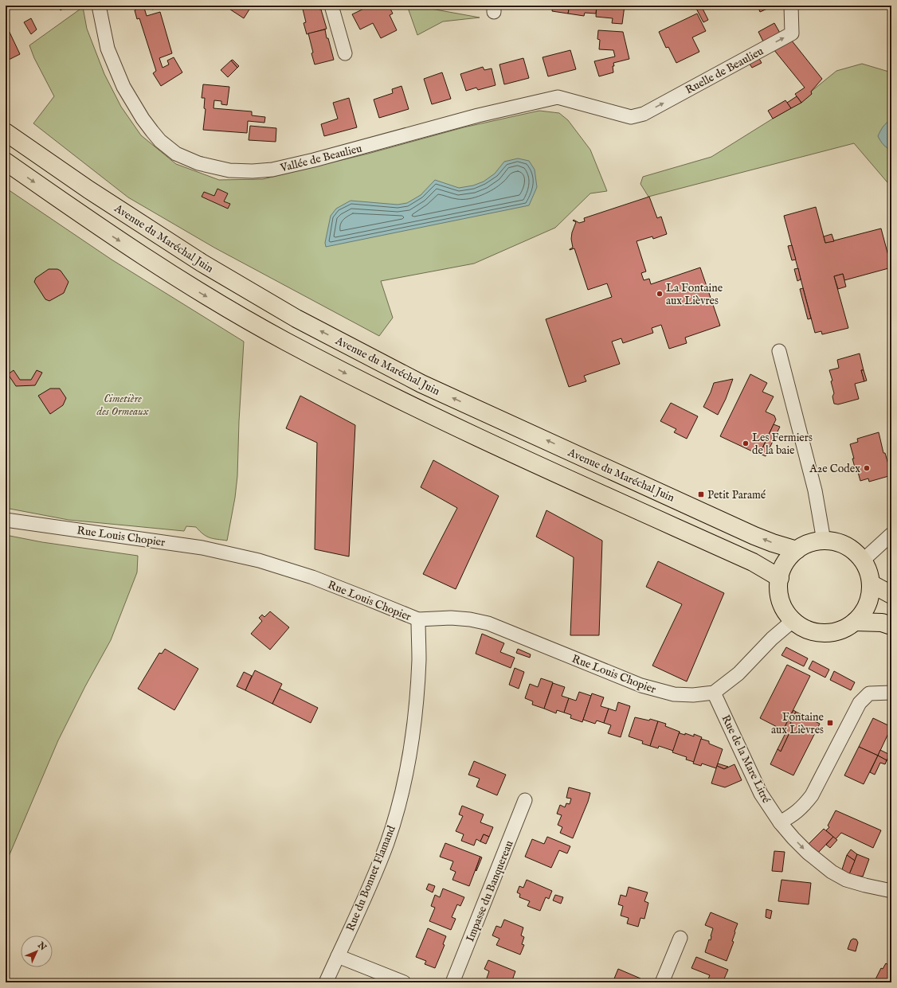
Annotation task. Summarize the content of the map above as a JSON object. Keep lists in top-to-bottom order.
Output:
{
  "streets": {
    "main road": ["Avenue du Maréchal Juin"],
    "street": [
      "Ruelle de Beaulieu",
      "Vallée de Beaulieu",
      "Rue Louis Chopier",
      "Rue de la Mare Litré",
      "Rue du Bonnet Flamand",
      "Impasse du Banquereau"
    ]
  },
  "crossings": [
    ["Ruelle de Beaulieu", "Vallée de Beaulieu"],
    ["Avenue du Maréchal Juin", "Rue Louis Chopier"],
    ["Rue Louis Chopier", "Rue de la Mare Litré"],
    ["Rue Louis Chopier", "Rue du Bonnet Flamand"]
  ],
  "one_way": ["Ruelle de Beaulieu", "Rue de la Mare Litré"],
  "parks": ["Cimetière des Ormeaux"],
  "places": {
    "other": ["La Fontaine aux Lièvres", "Les Fermiers de la baie", "A2e Codex"],
    "transit": ["Petit Paramé", "Fontaine aux Lièvres"]
  },
  "north": "top right"
}
